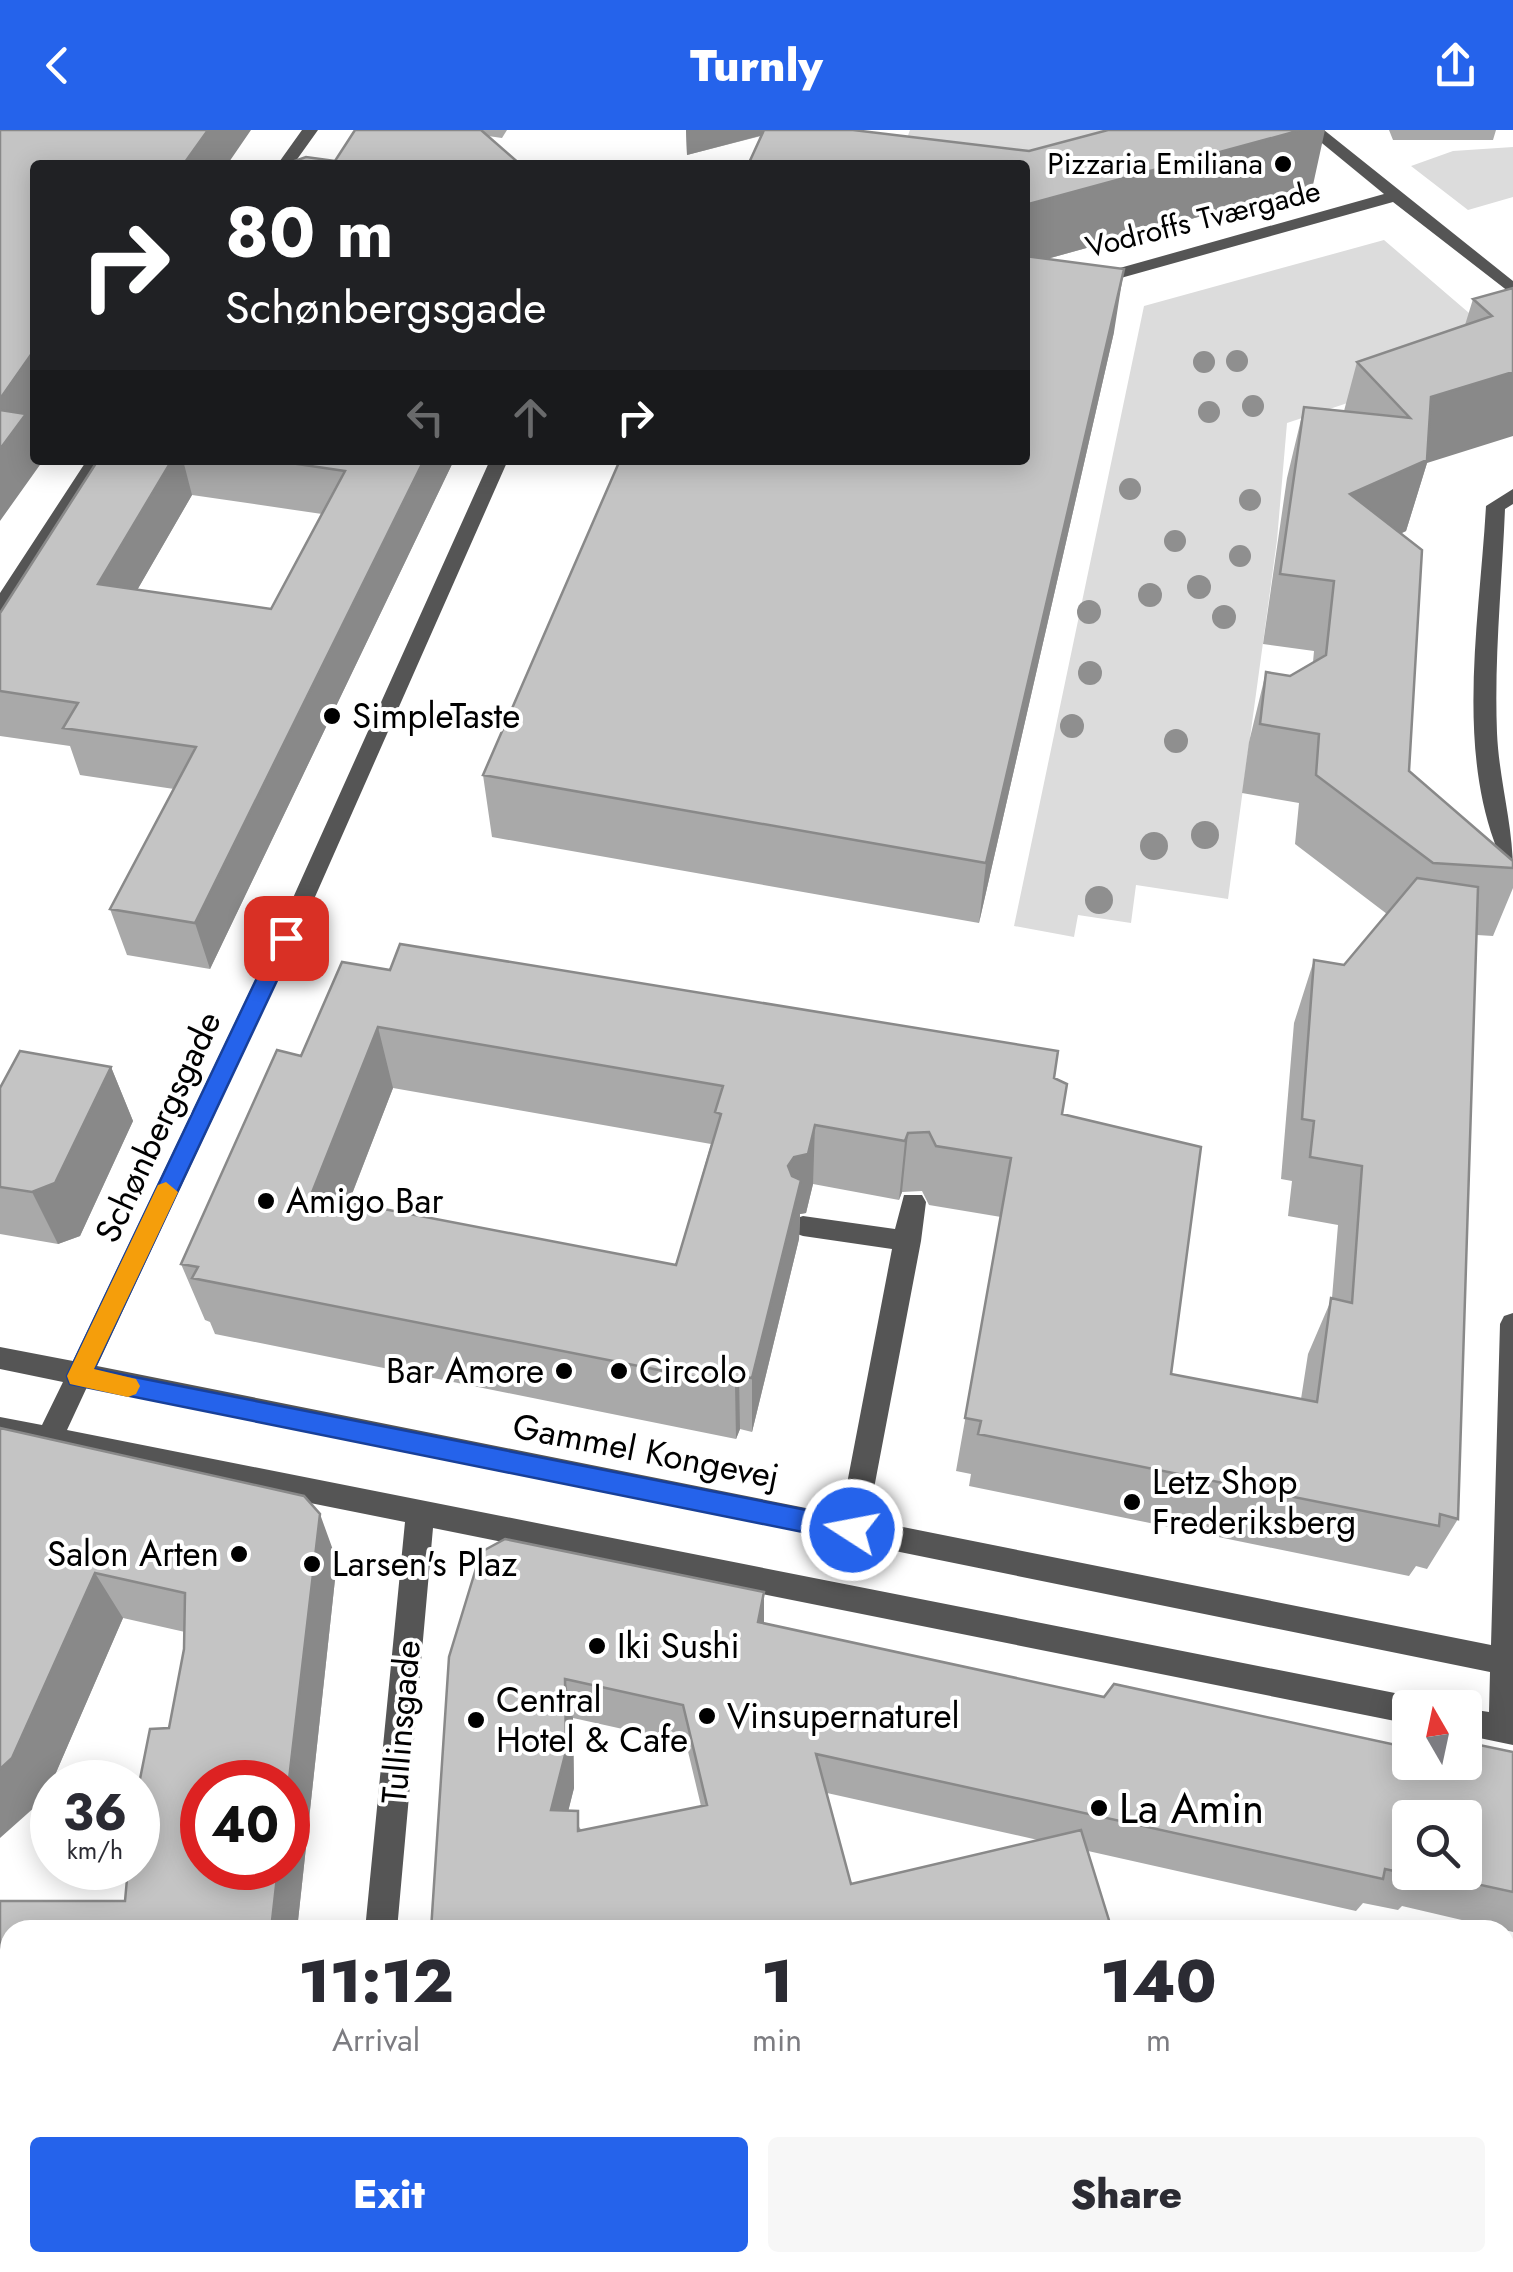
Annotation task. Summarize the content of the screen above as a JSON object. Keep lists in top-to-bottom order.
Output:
{
  "streets": {
    "street": [
      "Vodroffs Tværgade",
      "Schønbergsgade",
      "Gammel Kongevej",
      "Tullinsgade"
    ]
  },
  "crossings": [
    ["Schønbergsgade", "Gammel Kongevej"]
  ],
  "places": [
    "Pizzaria Emiliana",
    "SimpleTaste",
    "Amigo Bar",
    "Bar Amore",
    "Circolo",
    "Letz Shop Frederiksberg",
    "Salon Arten",
    "Larsen's Plaz",
    "Iki Sushi",
    "Vinsupernaturel",
    "Central Hotel & Cafe",
    "La Amin"
  ],
  "north": "top",
  "page": {
    "header": "Turnly",
    "turn": ["80 m", "Schønbergsgade"],
    "speed": "36 km/h",
    "limit": "40",
    "eta": [
      "11:12",
      "Arrival",
      "1",
      "min",
      "140",
      "m"
    ],
    "buttons": ["Exit", "Share"]
  }
}
